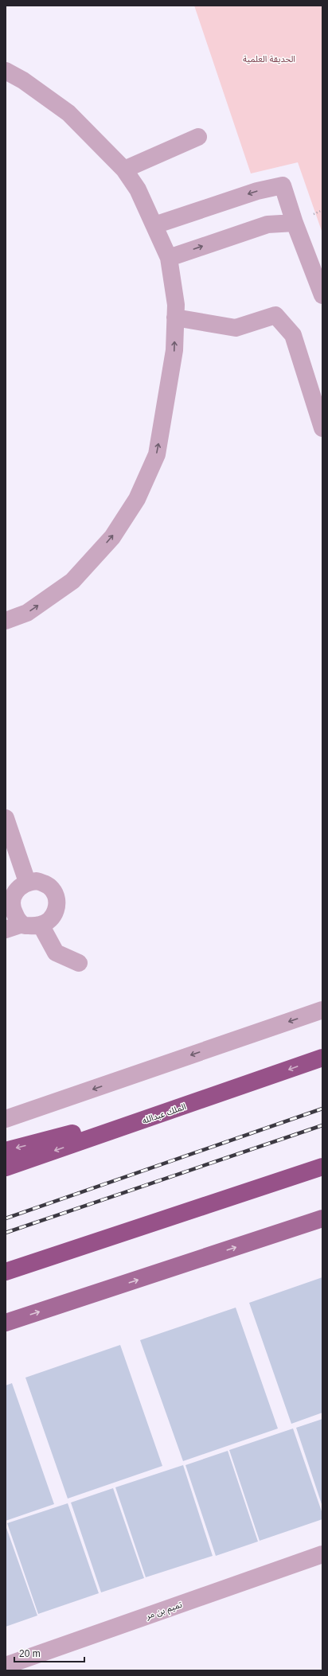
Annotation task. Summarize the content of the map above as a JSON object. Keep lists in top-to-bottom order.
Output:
{
  "streets": {
    "highway": ["الملك عبدالله"],
    "street": ["تميم بن مر"]
  },
  "parks": ["الحديقة العلمية"],
  "scale_bar": "20 m"
}
